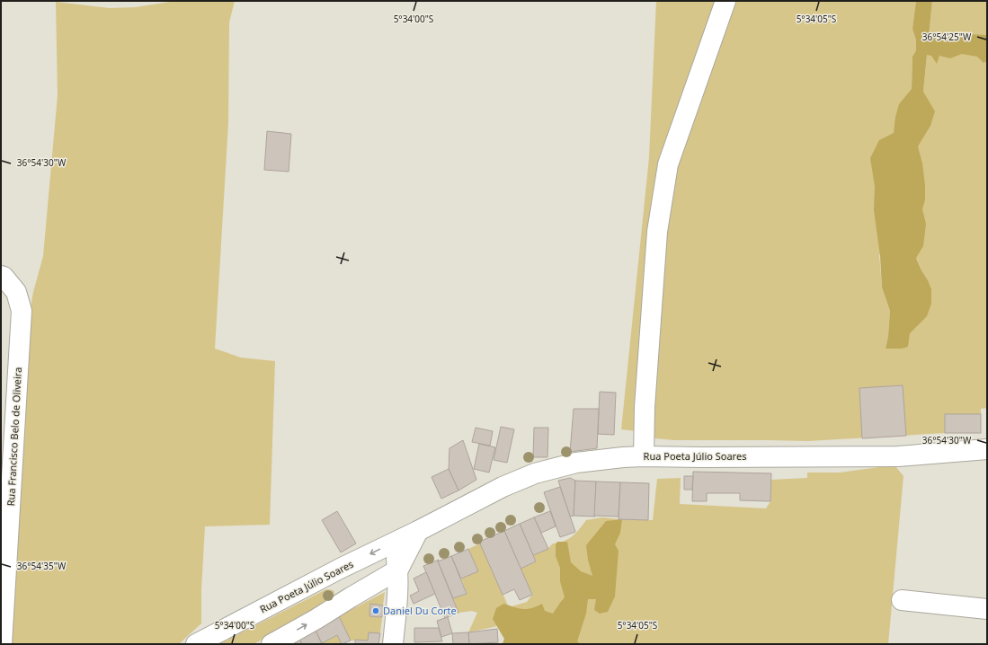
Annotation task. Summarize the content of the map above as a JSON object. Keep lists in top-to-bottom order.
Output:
{
  "streets": {
    "street": ["Rua Francisco Belo de Oliveira", "Rua Poeta Júlio Soares"]
  },
  "places": ["Daniel Du Corte"],
  "coordinates": [
    "5°34'00\"S",
    "5°34'05\"S",
    "36°54'25\"W",
    "36°54'30\"W",
    "36°54'35\"W"
  ]
}
